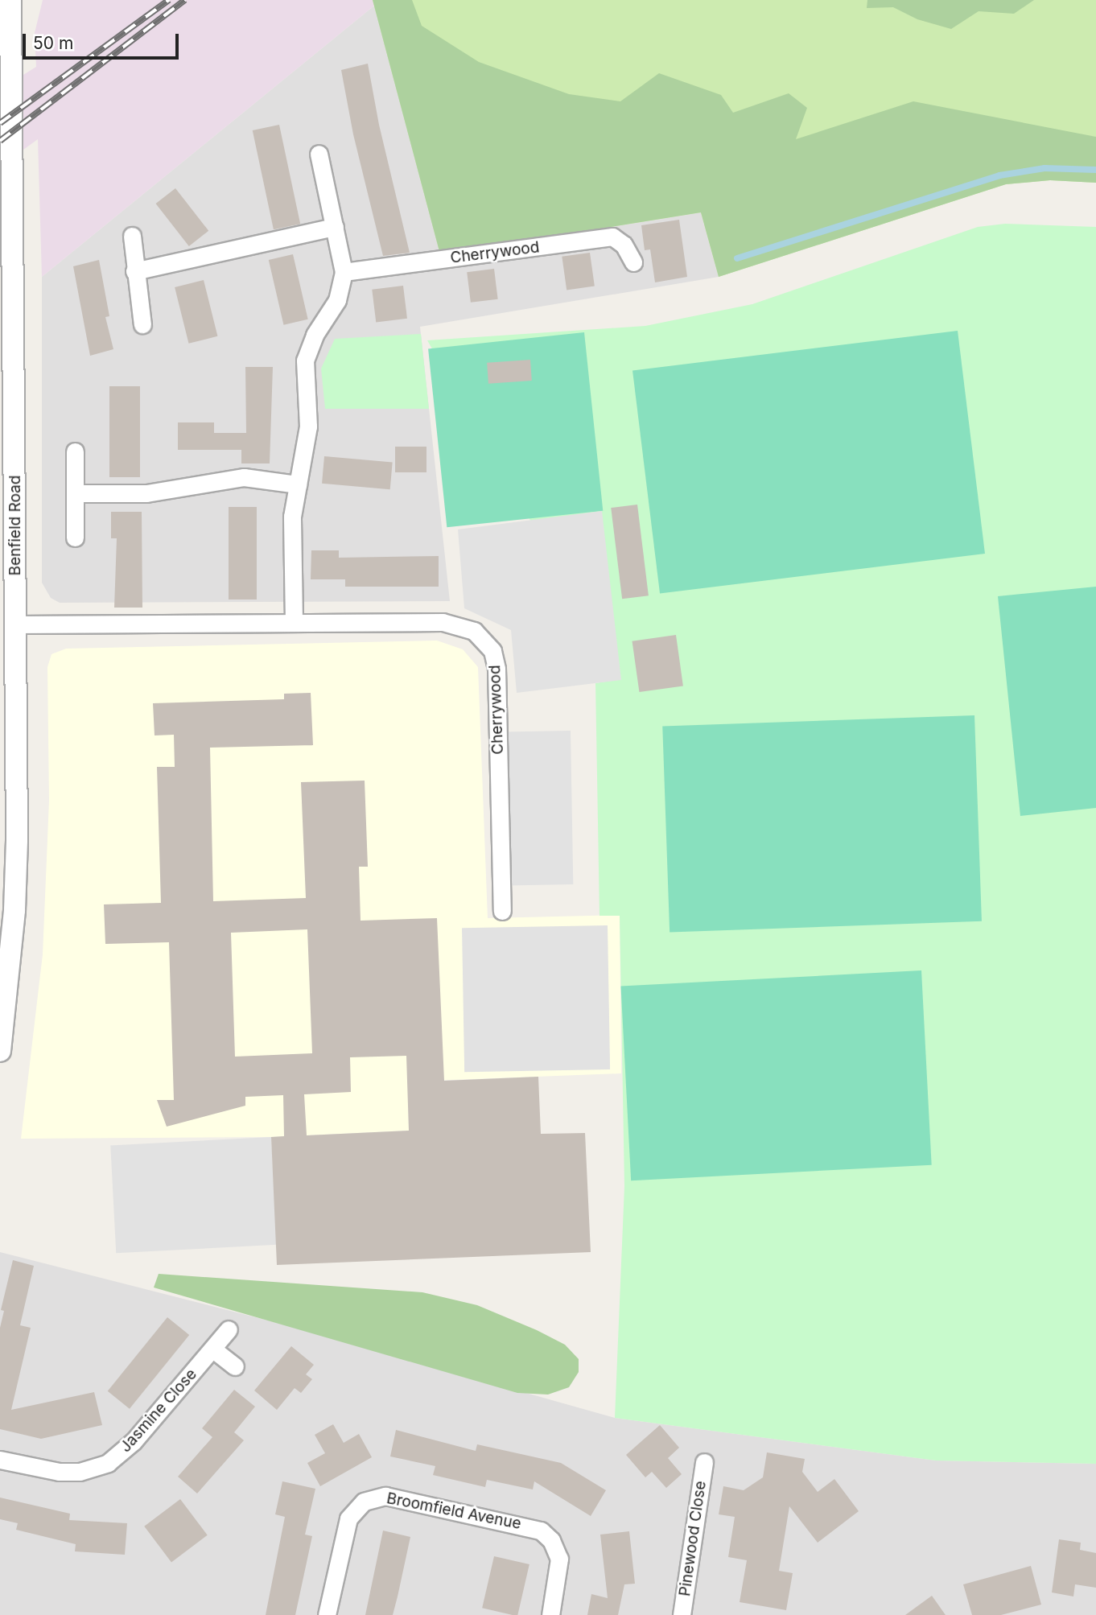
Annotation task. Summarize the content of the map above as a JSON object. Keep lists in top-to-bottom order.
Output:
{
  "streets": {
    "street": [
      "Cherrywood",
      "Benfield Road",
      "Jasmine Close",
      "Broomfield Avenue",
      "Pinewood Close"
    ]
  },
  "crossings": [
    ["Cherrywood", "Benfield Road"]
  ],
  "scale_bar": "50 m"
}
